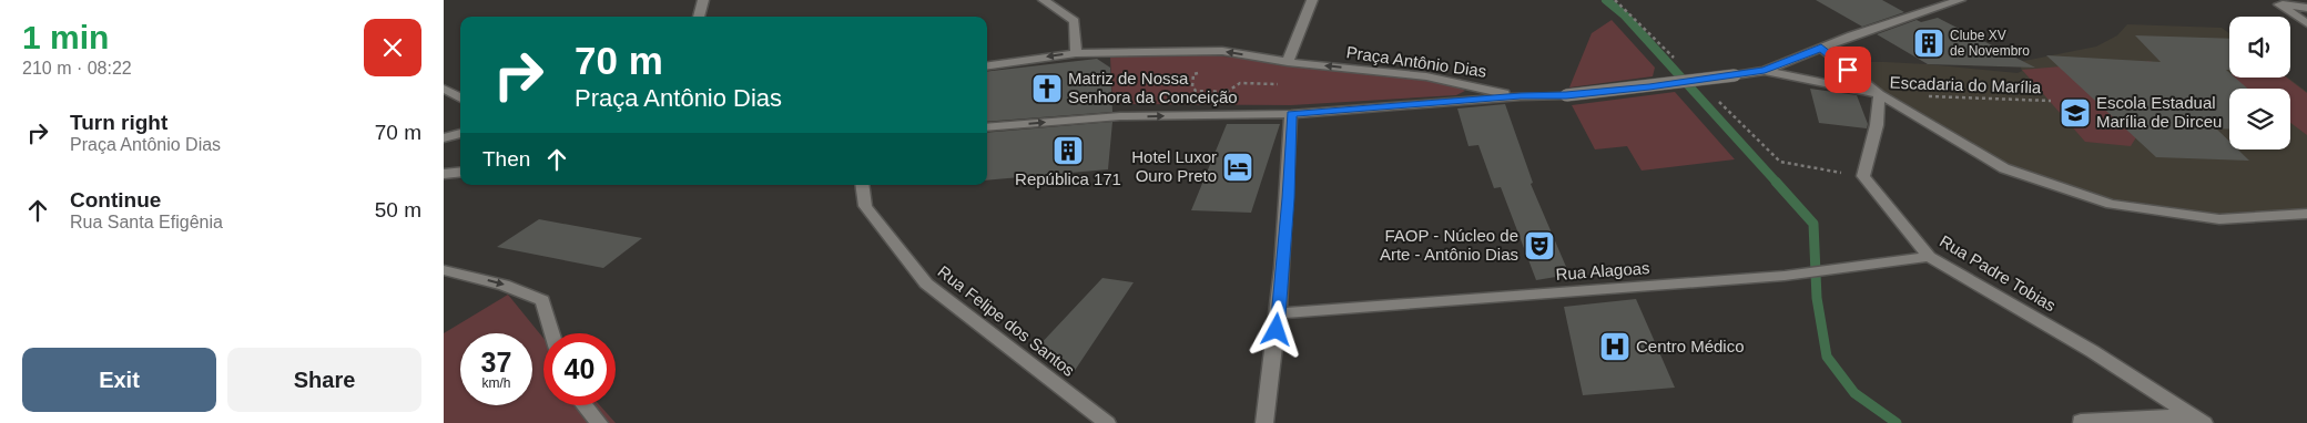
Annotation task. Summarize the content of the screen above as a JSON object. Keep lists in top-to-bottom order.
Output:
{
  "streets": {
    "street": [
      "Praça Antônio Dias",
      "Rua Alagoas",
      "Rua Padre Tobias",
      "Rua Felipe dos Santos"
    ],
    "path": ["Escadaria do Marília"]
  },
  "crossings": [
    ["Rua Alagoas", "Rua Padre Tobias"]
  ],
  "places": {
    "building": ["Clube XV de Novembro", "República 171"],
    "church": ["Matriz de Nossa Senhora da Conceição"],
    "school or university": ["Escola Estadual Marília de Dirceu"],
    "hotel": ["Hotel Luxor Ouro Preto"],
    "theatre": ["FAOP - Núcleo de Arte - Antônio Dias"],
    "hospital": ["Centro Médico"]
  },
  "page": {
    "heading": ["1 min", "210 m · 08:22"],
    "turn": ["70 m", "Praça Antônio Dias"],
    "list": [
      {
        "name": "Turn right",
        "note": "Praça Antônio Dias",
        "value": "70 m"
      },
      {
        "name": "Continue",
        "note": "Rua Santa Efigênia",
        "value": "50 m"
      }
    ],
    "then": "Then",
    "speed": "37 km/h",
    "limit": "40",
    "buttons": ["Exit", "Share"]
  }
}
